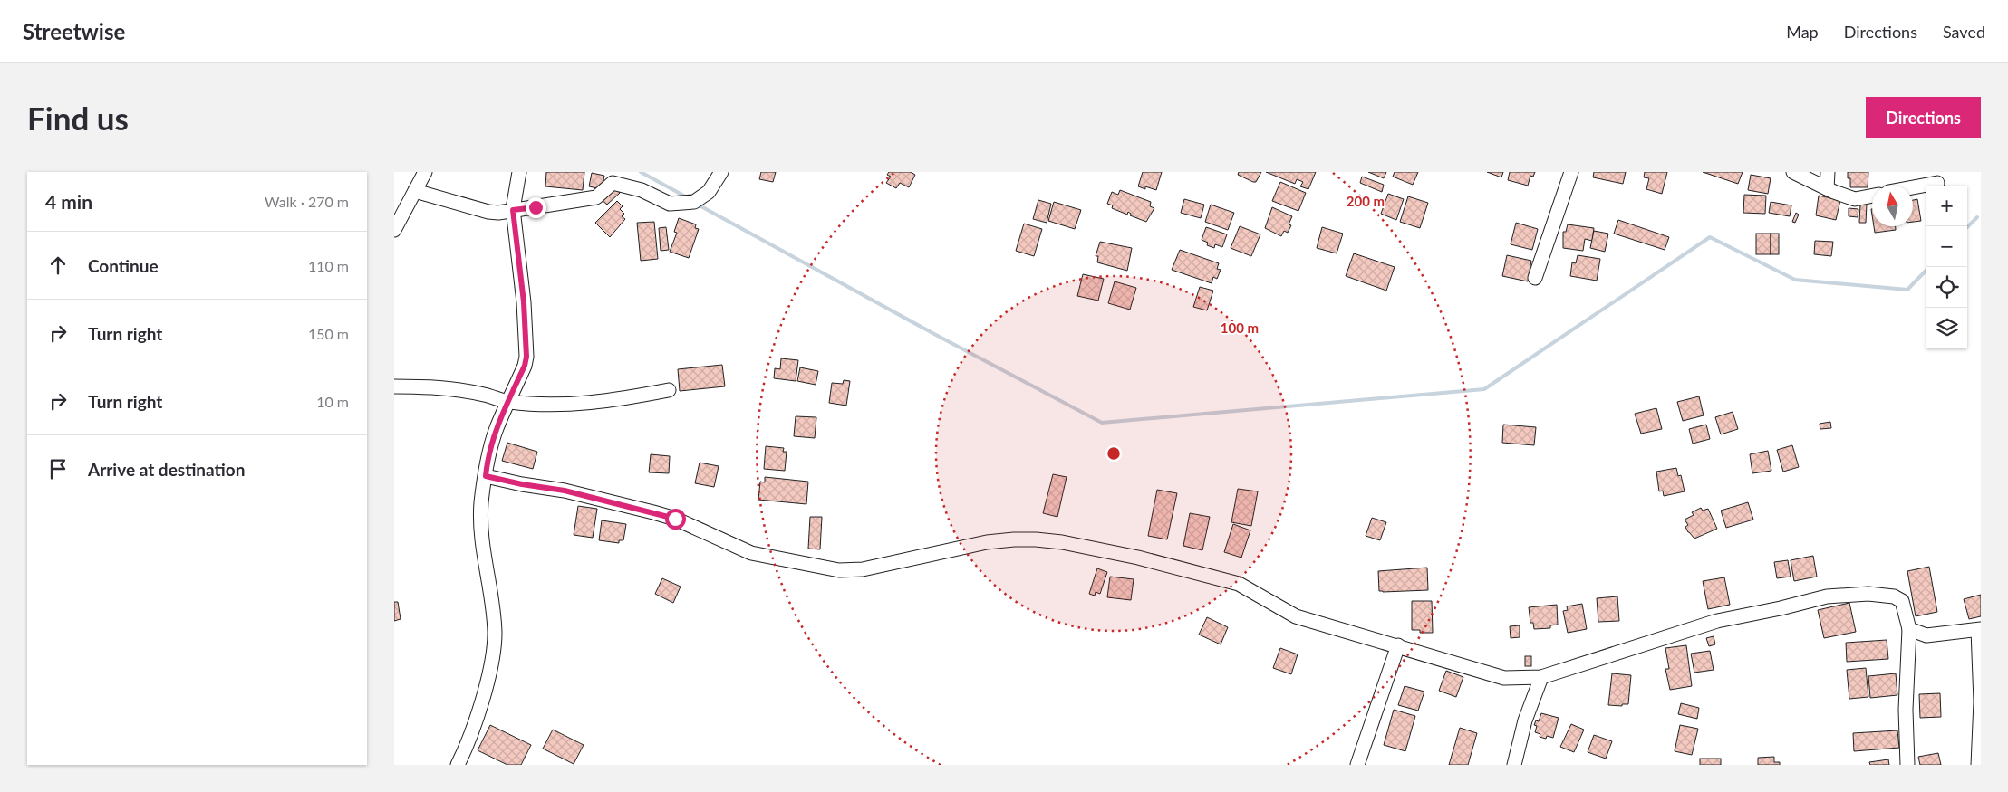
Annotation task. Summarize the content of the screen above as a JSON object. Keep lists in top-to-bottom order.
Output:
{
  "north": "top",
  "page": {
    "header": "Streetwise",
    "nav": ["Map", "Directions", "Saved"],
    "buttons": "Directions",
    "title": "Find us",
    "heading": ["4 min", "Walk · 270 m"],
    "map_buttons": ["+", "−"],
    "list": [
      ["Continue", "110 m"],
      ["Turn right", "150 m"],
      ["Turn right", "10 m"],
      "Arrive at destination"
    ]
  },
  "rings": ["200 m", "100 m"]
}
